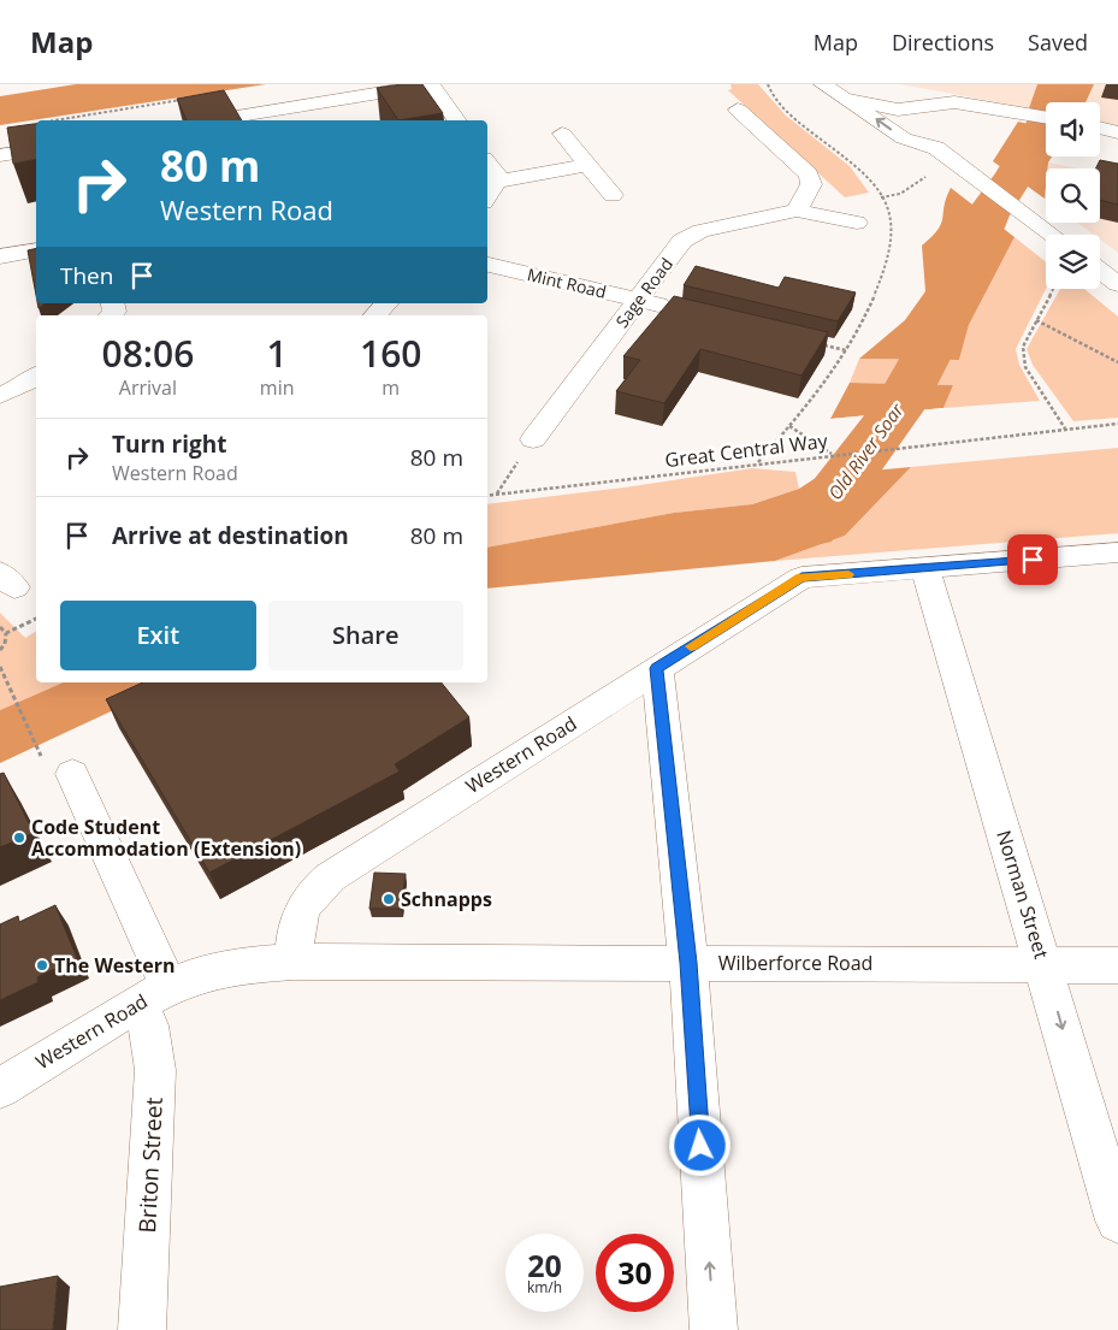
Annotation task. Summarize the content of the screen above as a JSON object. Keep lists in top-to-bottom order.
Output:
{
  "streets": {
    "street": [
      "Mint Road",
      "Sage Road",
      "Western Road",
      "Norman Street",
      "Wilberforce Road",
      "Briton Street"
    ],
    "path": ["Great Central Way"]
  },
  "crossings": [
    ["Mint Road", "Sage Road"],
    ["Western Road", "Norman Street"],
    ["Western Road", "Wilberforce Road"],
    ["Western Road", "Briton Street"],
    ["Norman Street", "Wilberforce Road"]
  ],
  "one_way": ["Norman Street"],
  "water": ["Old River Soar"],
  "places": ["Code Student Accommodation (Extension)", "Schnapps", "The Western"],
  "page": {
    "header": "Map",
    "nav": ["Map", "Directions", "Saved"],
    "turn": ["80 m", "Western Road"],
    "then": "Then",
    "eta": [
      "08:06",
      "Arrival",
      "1",
      "min",
      "160",
      "m"
    ],
    "list": [
      {
        "name": "Turn right",
        "note": "Western Road",
        "value": "80 m"
      },
      {
        "name": "Arrive at destination",
        "value": "80 m"
      }
    ],
    "buttons": ["Exit", "Share"],
    "speed": "20 km/h",
    "limit": "30"
  }
}
